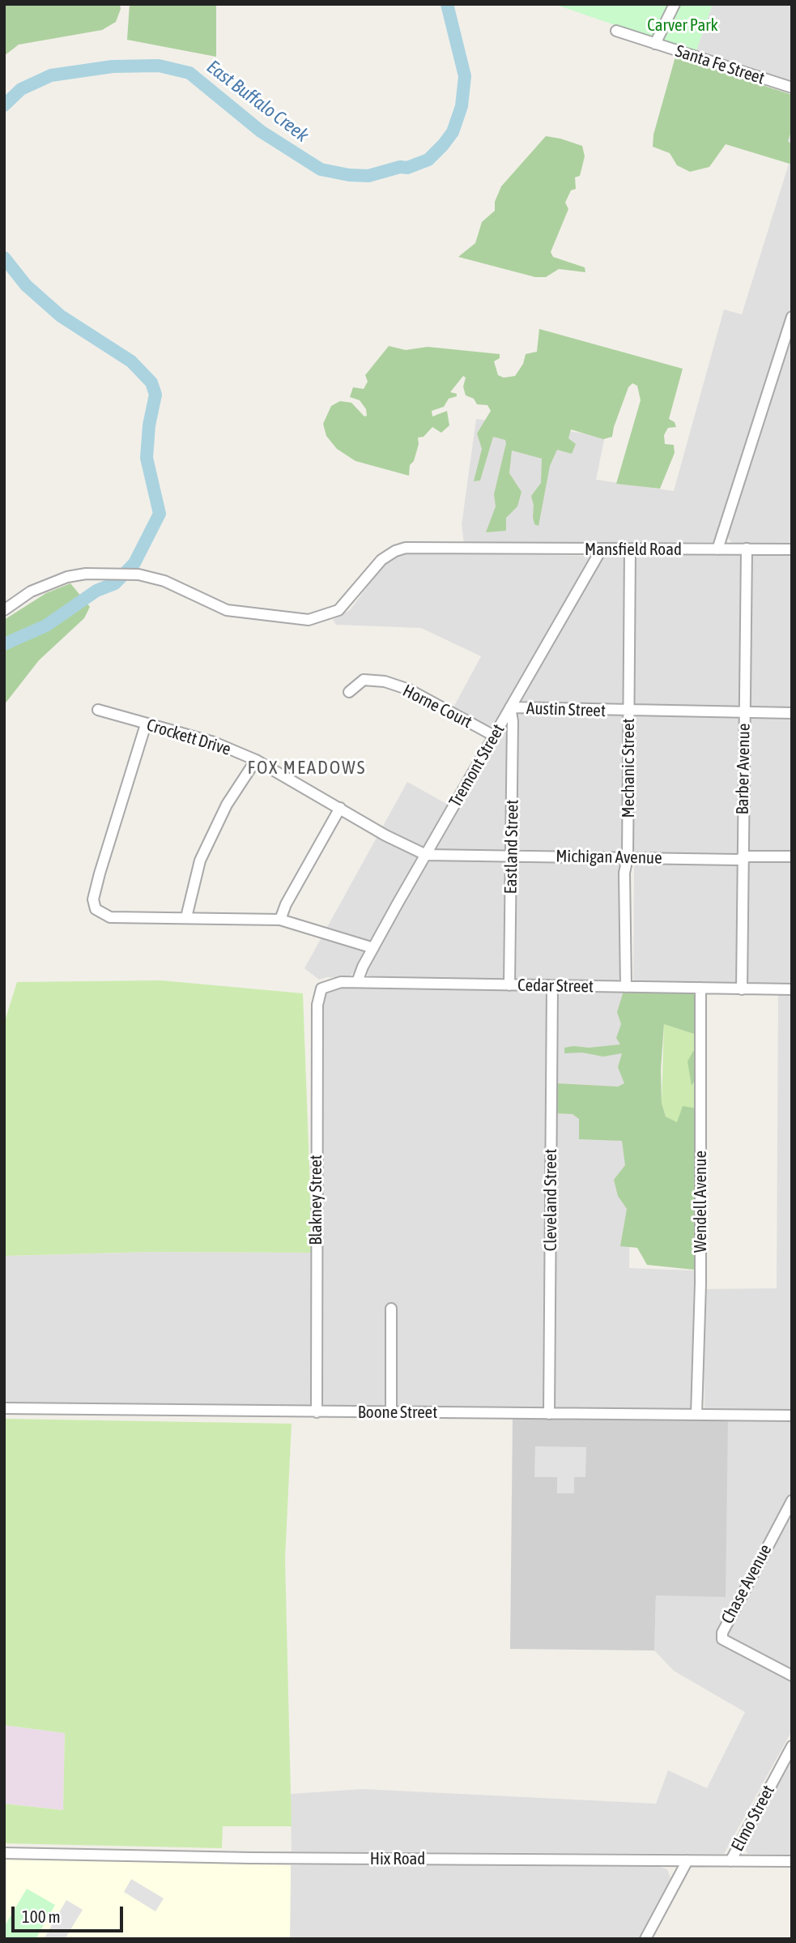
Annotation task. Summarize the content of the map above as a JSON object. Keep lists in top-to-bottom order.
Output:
{
  "streets": {
    "street": [
      "Santa Fe Street",
      "Mansfield Road",
      "Horne Court",
      "Austin Street",
      "Crockett Drive",
      "Tremont Street",
      "Mechanic Street",
      "Barber Avenue",
      "Eastland Street",
      "Michigan Avenue",
      "Cedar Street",
      "Blakney Street",
      "Cleveland Street",
      "Wendell Avenue",
      "Boone Street",
      "Chase Avenue",
      "Elmo Street",
      "Hix Road"
    ]
  },
  "crossings": [
    ["Mansfield Road", "Tremont Street"],
    ["Mansfield Road", "Mechanic Street"],
    ["Mansfield Road", "Barber Avenue"],
    ["Horne Court", "Tremont Street"],
    ["Austin Street", "Tremont Street"],
    ["Austin Street", "Mechanic Street"],
    ["Austin Street", "Barber Avenue"],
    ["Austin Street", "Eastland Street"],
    ["Crockett Drive", "Tremont Street"],
    ["Crockett Drive", "Michigan Avenue"],
    ["Tremont Street", "Eastland Street"],
    ["Tremont Street", "Michigan Avenue"],
    ["Tremont Street", "Cedar Street"],
    ["Mechanic Street", "Michigan Avenue"],
    ["Mechanic Street", "Cedar Street"],
    ["Barber Avenue", "Michigan Avenue"],
    ["Barber Avenue", "Cedar Street"],
    ["Eastland Street", "Michigan Avenue"],
    ["Eastland Street", "Cedar Street"],
    ["Cedar Street", "Blakney Street"],
    ["Cedar Street", "Cleveland Street"],
    ["Cedar Street", "Wendell Avenue"],
    ["Blakney Street", "Boone Street"],
    ["Cleveland Street", "Boone Street"],
    ["Wendell Avenue", "Boone Street"],
    ["Elmo Street", "Hix Road"]
  ],
  "districts": ["FOX MEADOWS"],
  "water": ["East Buffalo Creek"],
  "parks": ["Carver Park"],
  "scale_bar": "100 m"
}
